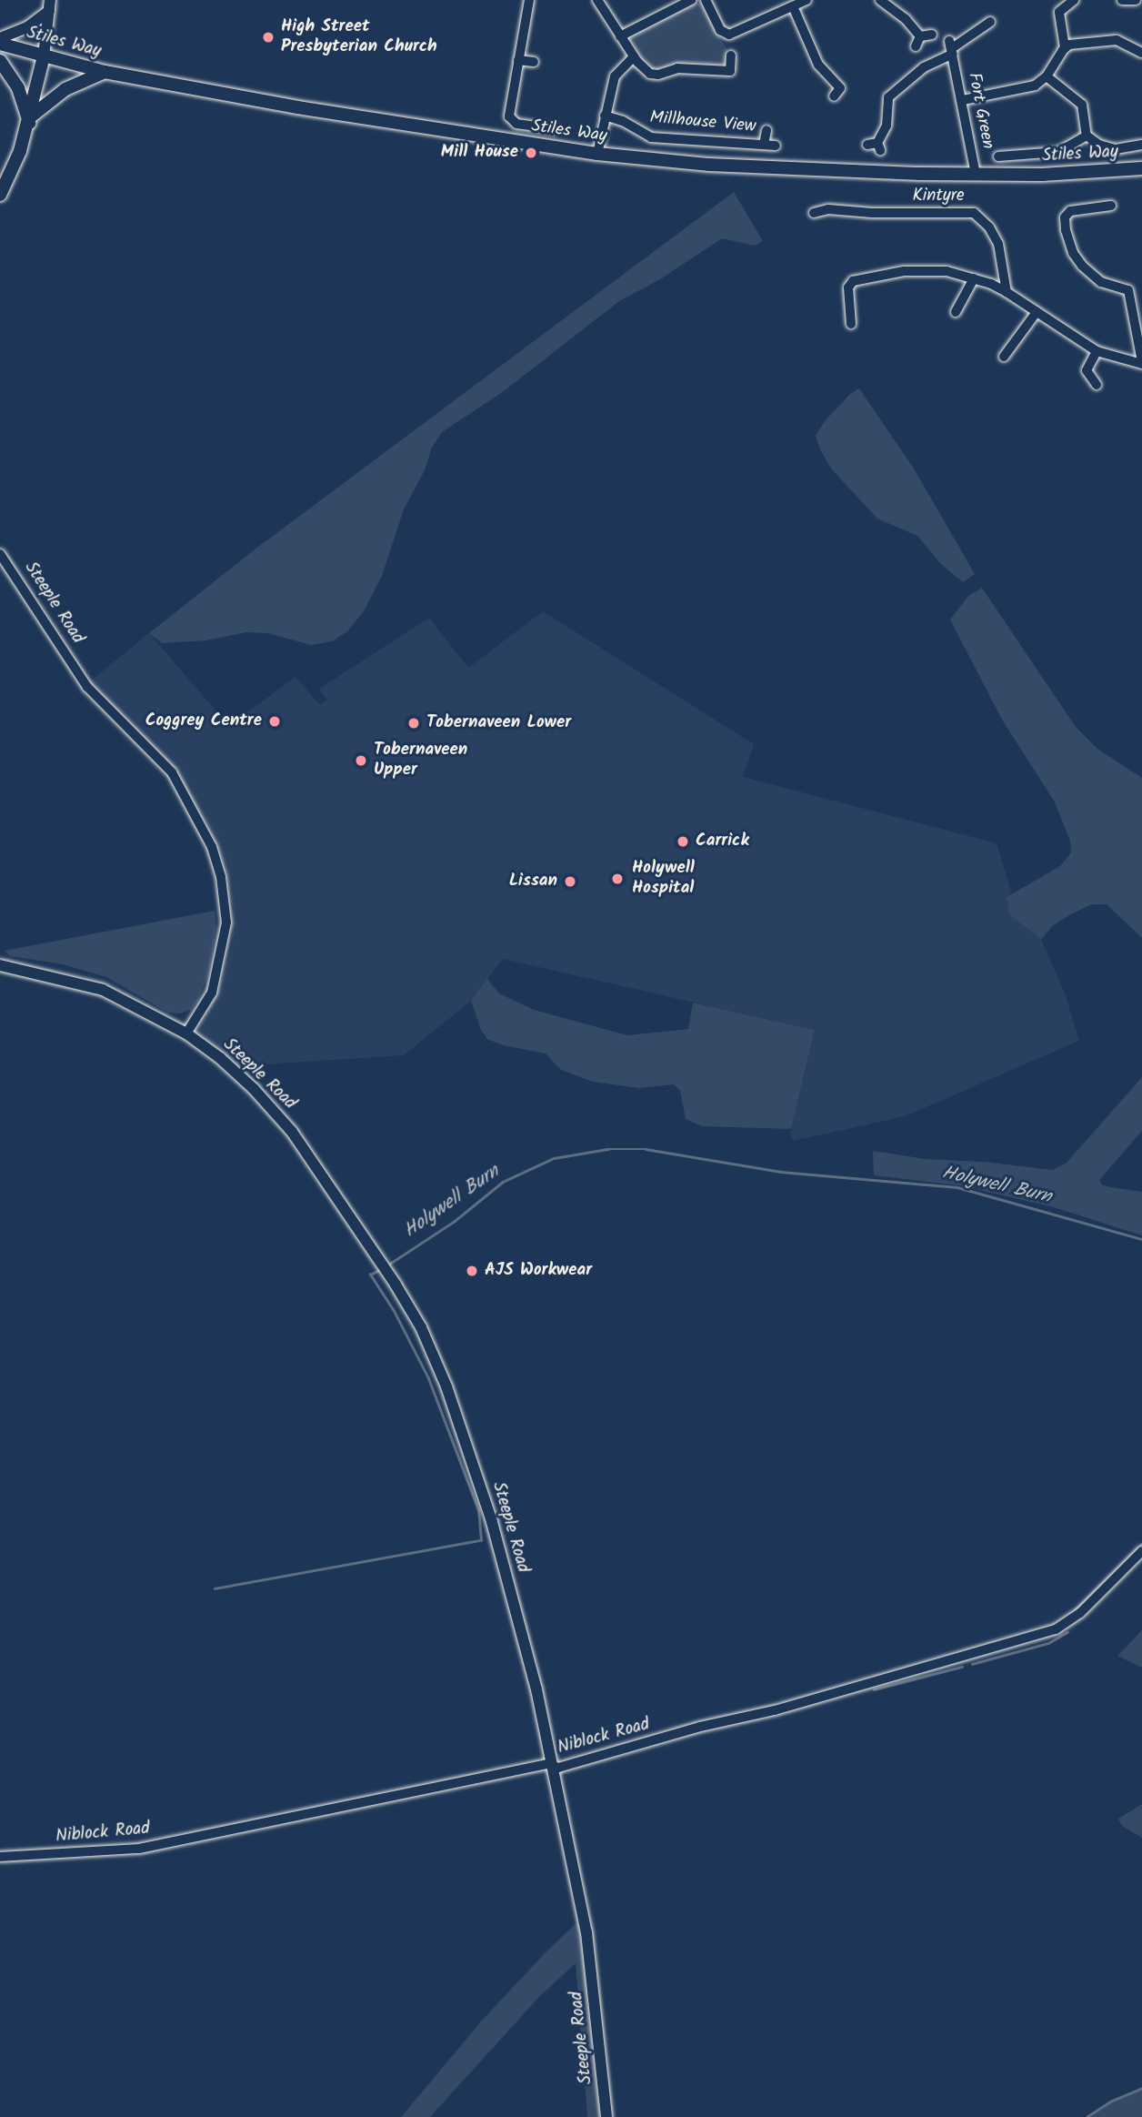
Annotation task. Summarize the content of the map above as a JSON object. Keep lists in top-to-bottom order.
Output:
{
  "streets": {
    "main road": ["Stiles Way"],
    "street": [
      "Fort Green",
      "Millhouse View",
      "Kintyre",
      "Steeple Road",
      "Niblock Road"
    ]
  },
  "crossings": [
    ["Stiles Way", "Fort Green"],
    ["Steeple Road", "Niblock Road"]
  ],
  "water": ["Holywell Burn"],
  "places": [
    "High Street Presbyterian Church",
    "Mill House",
    "Coggrey Centre",
    "Tobernaveen Lower",
    "Tobernaveen Upper",
    "Carrick",
    "Holywell Hospital",
    "Lissan",
    "AJS Workwear"
  ]
}
